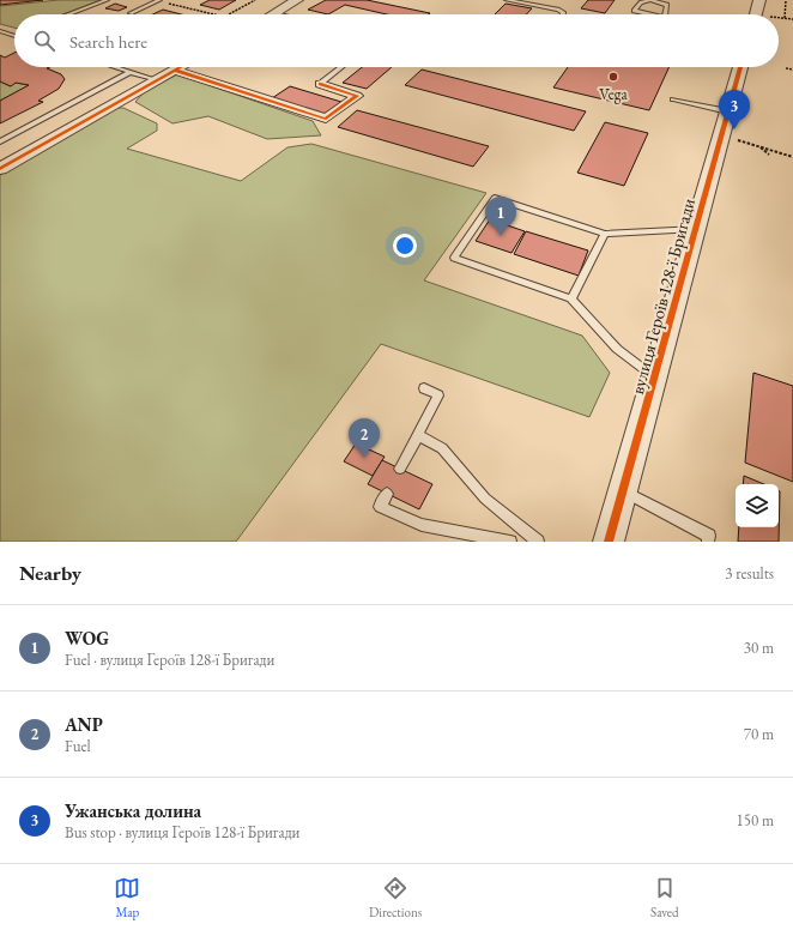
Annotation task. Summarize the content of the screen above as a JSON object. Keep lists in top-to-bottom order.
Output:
{
  "streets": {
    "street": ["вулиця Героїв 128-ї Бригади"]
  },
  "places": ["Vega"],
  "page": {
    "search": "Search here",
    "pins": ["3", "1", "2"],
    "heading": ["Nearby", "3 results"],
    "list": [
      {
        "mark": "1",
        "name": "WOG",
        "note": "Fuel · вулиця Героїв 128-ї Бригади",
        "value": "30 m"
      },
      {
        "mark": "2",
        "name": "ANP",
        "note": "Fuel",
        "value": "70 m"
      },
      {
        "mark": "3",
        "name": "Ужанська долина",
        "note": "Bus stop · вулиця Героїв 128-ї Бригади",
        "value": "150 m"
      }
    ],
    "nav": ["Map", "Directions", "Saved"]
  }
}
